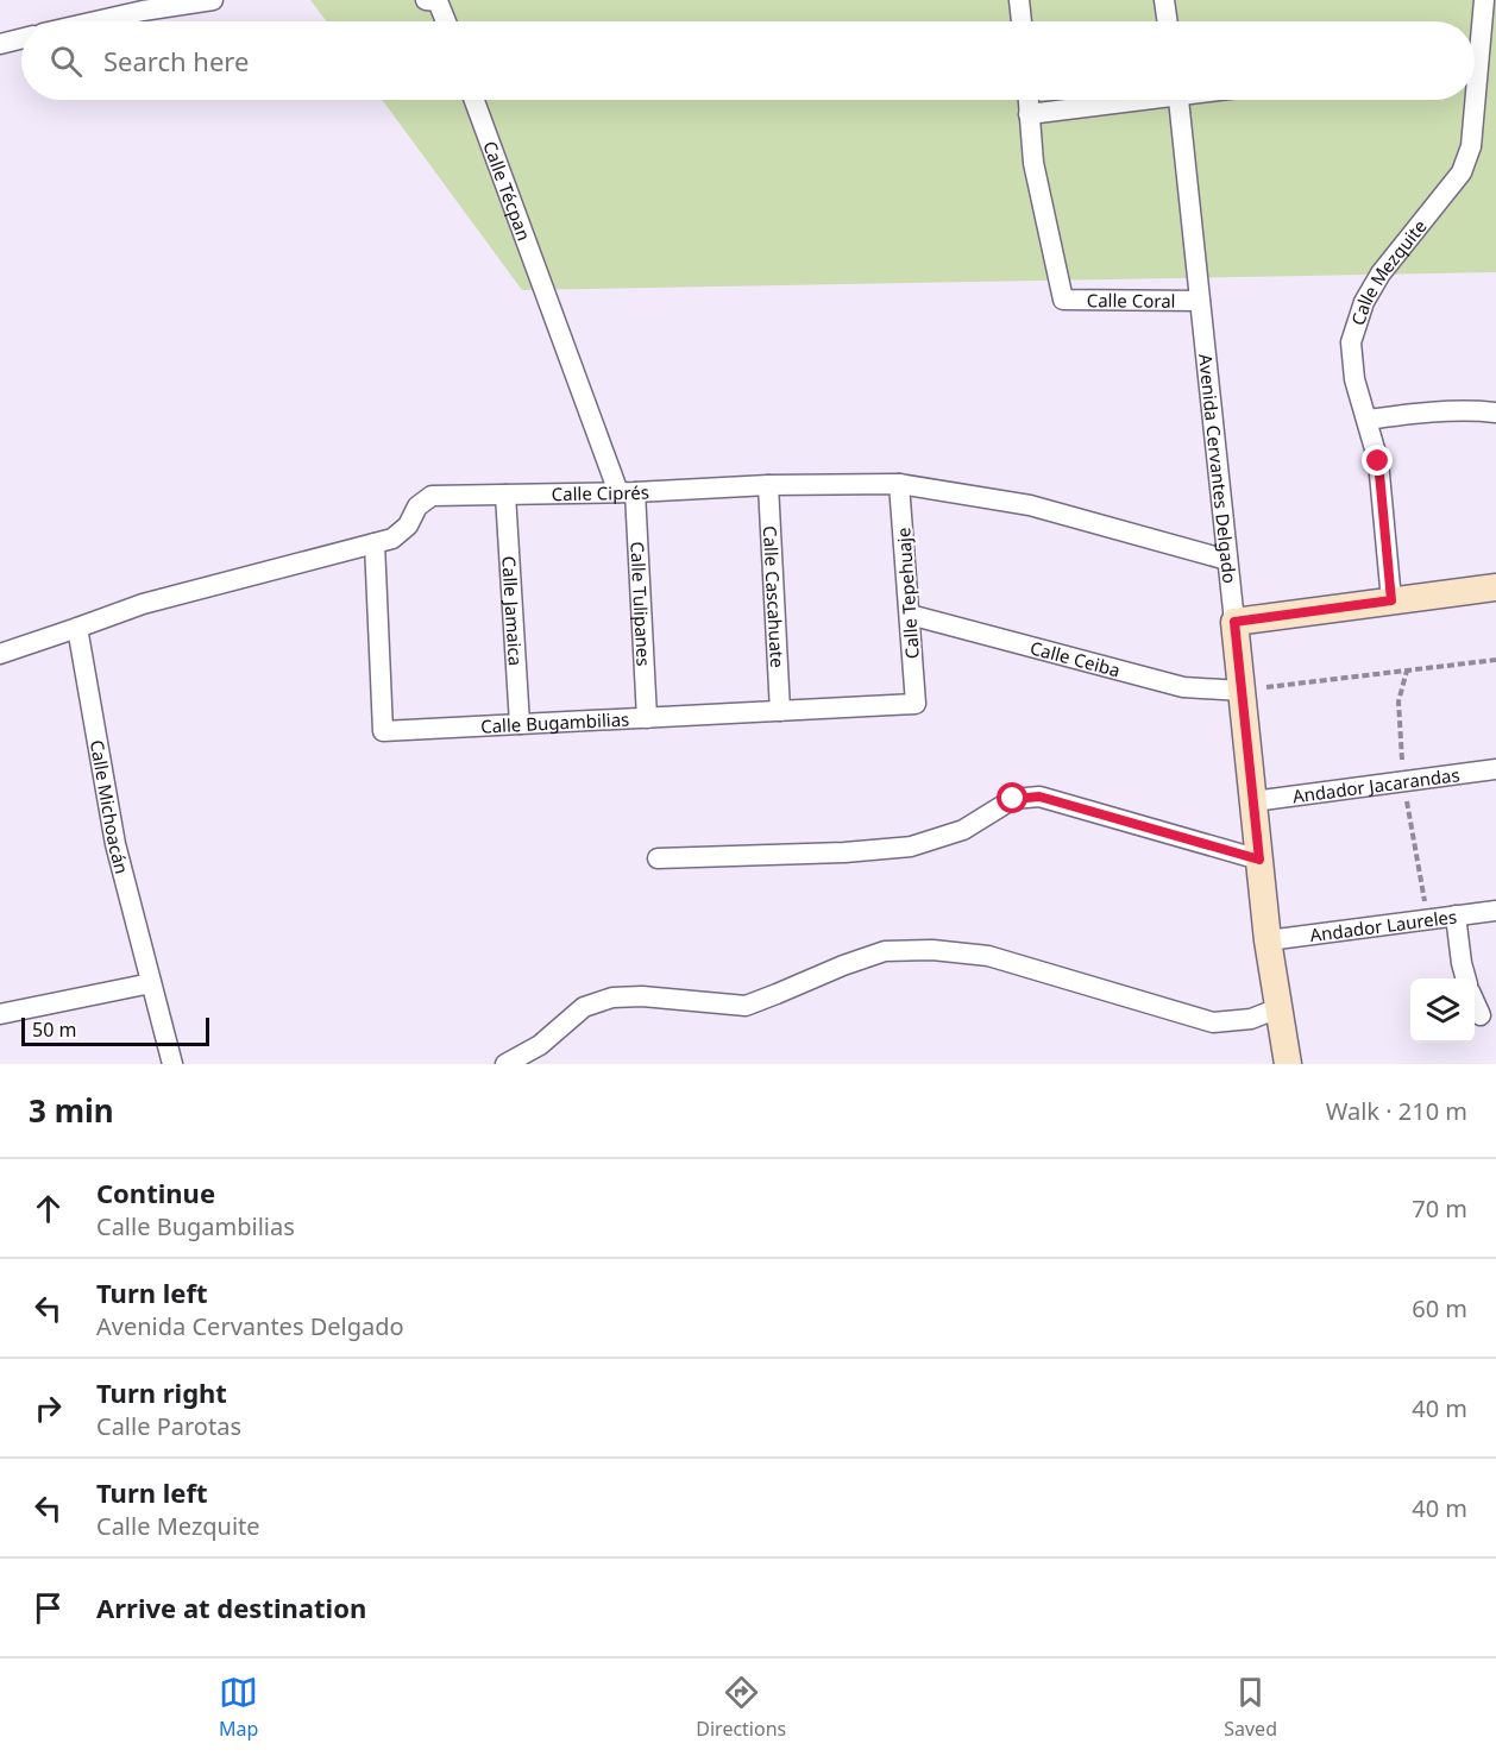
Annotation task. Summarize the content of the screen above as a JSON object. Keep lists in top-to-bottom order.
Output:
{
  "streets": {
    "street": [
      "Calle Técpan",
      "Calle Mezquite",
      "Calle Coral",
      "Avenida Cervantes Delgado",
      "Calle Ciprés",
      "Calle Tepehuaje",
      "Calle Cascahuate",
      "Calle Tulipanes",
      "Calle Jamaica",
      "Calle Ceiba",
      "Calle Bugambilias",
      "Andador Jacarandas",
      "Calle Michoacán",
      "Andador Laureles"
    ]
  },
  "crossings": [
    ["Calle Técpan", "Calle Ciprés"],
    ["Calle Técpan", "Calle Tulipanes"],
    ["Calle Coral", "Avenida Cervantes Delgado"],
    ["Avenida Cervantes Delgado", "Calle Ciprés"],
    ["Avenida Cervantes Delgado", "Calle Ceiba"],
    ["Avenida Cervantes Delgado", "Andador Jacarandas"],
    ["Avenida Cervantes Delgado", "Andador Laureles"],
    ["Calle Ciprés", "Calle Tepehuaje"],
    ["Calle Ciprés", "Calle Cascahuate"],
    ["Calle Ciprés", "Calle Tulipanes"],
    ["Calle Ciprés", "Calle Jamaica"],
    ["Calle Ciprés", "Calle Bugambilias"],
    ["Calle Ciprés", "Calle Michoacán"],
    ["Calle Tepehuaje", "Calle Ceiba"],
    ["Calle Tepehuaje", "Calle Bugambilias"],
    ["Calle Cascahuate", "Calle Bugambilias"],
    ["Calle Tulipanes", "Calle Bugambilias"],
    ["Calle Jamaica", "Calle Bugambilias"]
  ],
  "scale_bar": "50 m",
  "page": {
    "search": "Search here",
    "scale": "50 m",
    "heading": ["3 min", "Walk · 210 m"],
    "list": [
      ["Continue", "Calle Bugambilias", "70 m"],
      ["Turn left", "Avenida Cervantes Delgado", "60 m"],
      ["Turn right", "Calle Parotas", "40 m"],
      ["Turn left", "Calle Mezquite", "40 m"],
      "Arrive at destination"
    ],
    "nav": ["Map", "Directions", "Saved"]
  }
}
